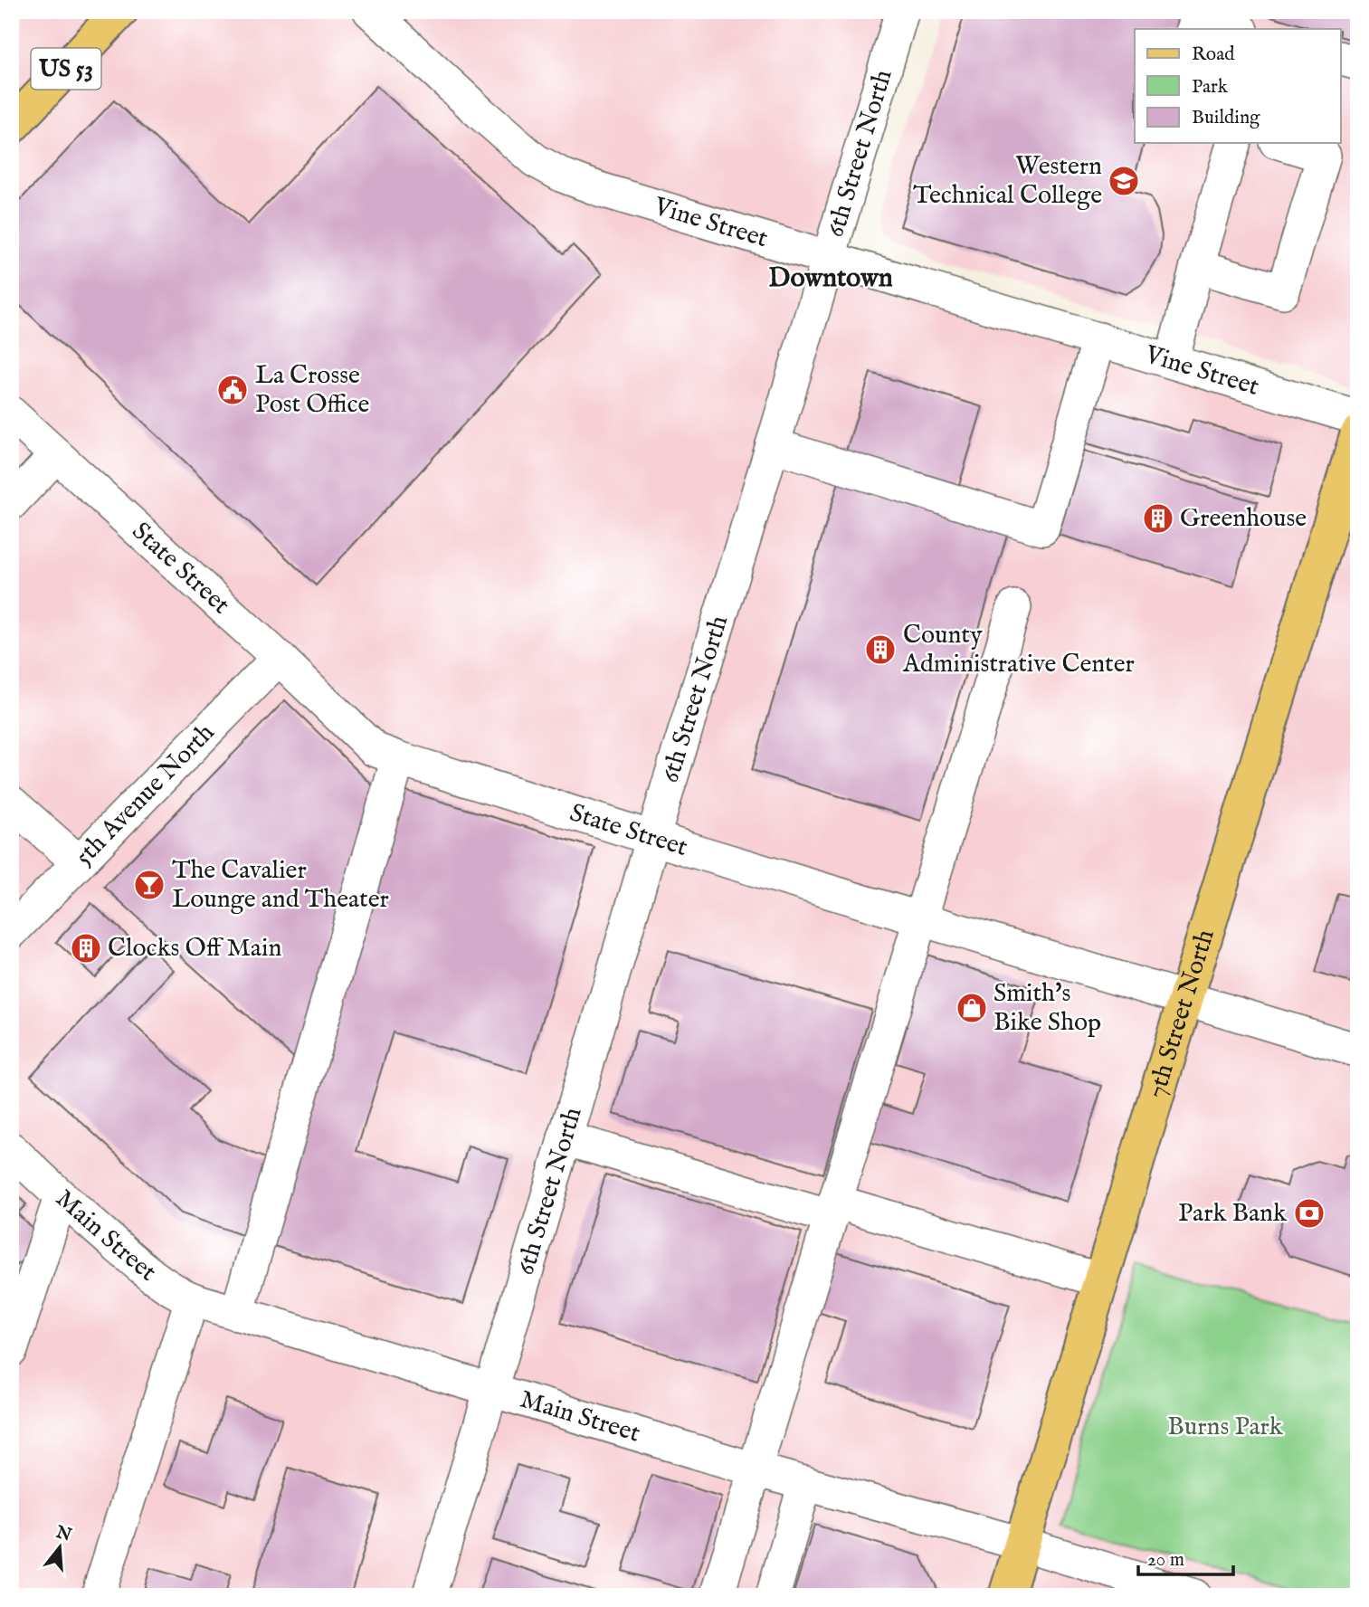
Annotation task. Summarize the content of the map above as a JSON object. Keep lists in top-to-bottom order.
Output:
{
  "streets": {
    "main road": ["US 53", "7th Street North"],
    "street": [
      "6th Street North",
      "Vine Street",
      "State Street",
      "5th Avenue North",
      "Main Street"
    ]
  },
  "crossings": [
    ["6th Street North", "Vine Street"],
    ["6th Street North", "State Street"],
    ["6th Street North", "Main Street"],
    ["State Street", "5th Avenue North"],
    ["State Street", "7th Street North"],
    ["7th Street North", "Main Street"]
  ],
  "districts": ["Downtown"],
  "parks": ["Burns Park"],
  "places": {
    "school or university": ["Western Technical College"],
    "public building": ["La Crosse Post Office"],
    "building": ["Greenhouse", "County Administrative Center", "Clocks Off Main"],
    "bar": ["The Cavalier Lounge and Theater"],
    "shop": ["Smith's Bike Shop"],
    "bank": ["Park Bank"]
  },
  "legend": ["Road", "Park", "Building"],
  "scale_bar": "20 m",
  "north": "top"
}
